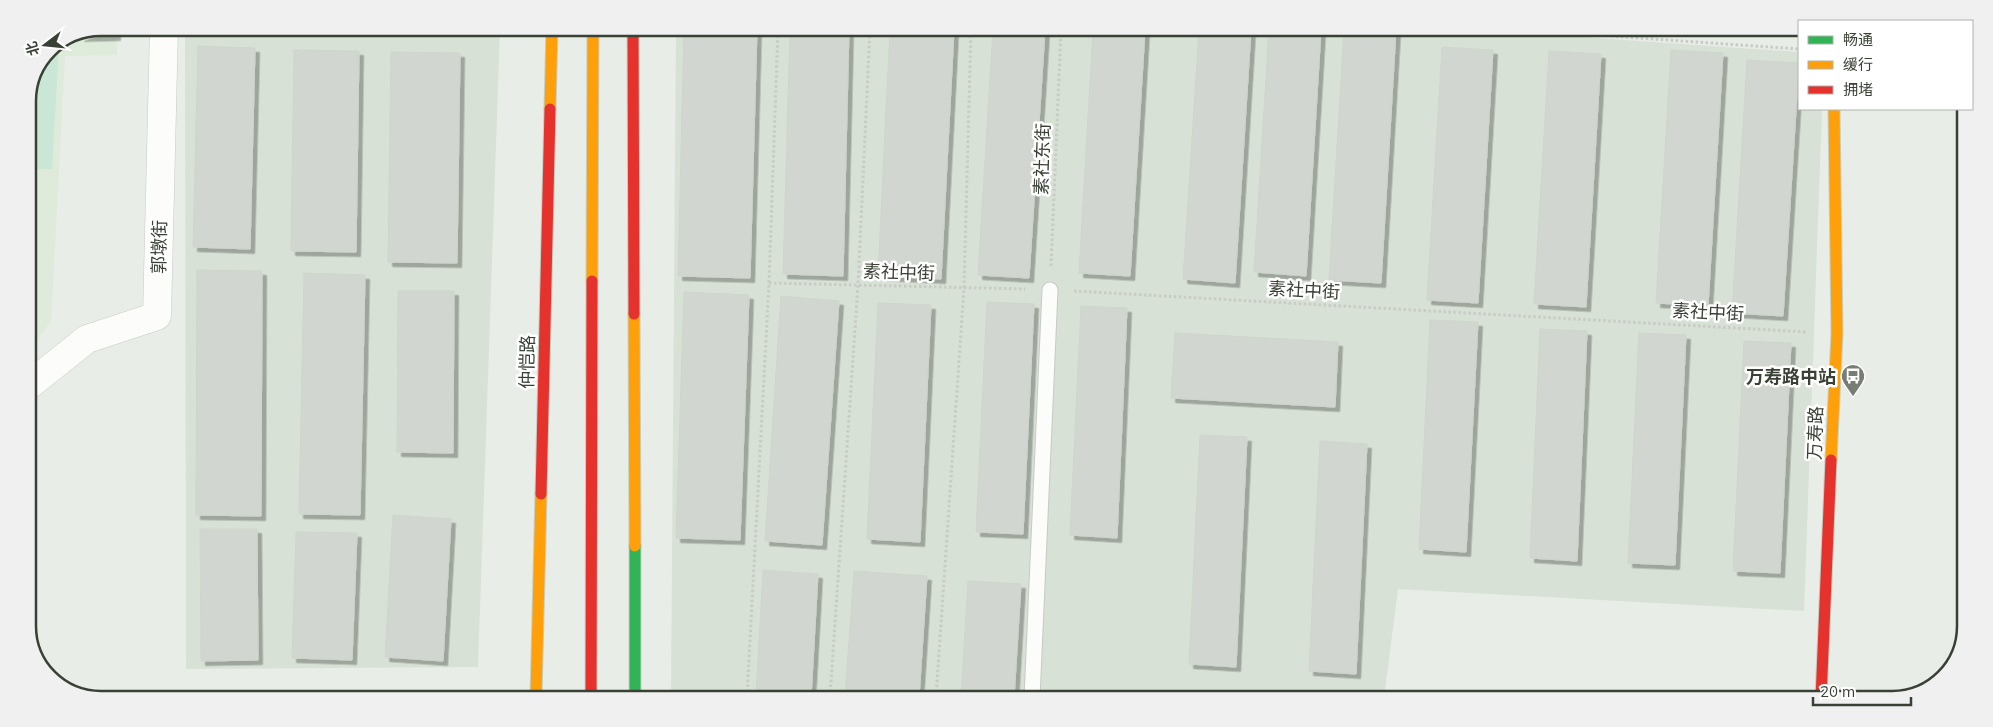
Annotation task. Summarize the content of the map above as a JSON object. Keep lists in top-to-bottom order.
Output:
{
  "streets": {
    "main road": ["仲恺路", "万寿路"],
    "street": ["郭墩街"],
    "path": ["素社东街", "素社中街"]
  },
  "crossings": [
    ["素社东街", "素社中街"],
    ["素社中街", "万寿路"]
  ],
  "places": {
    "bus stop": ["万寿路中站"]
  },
  "legend": ["畅通", "缓行", "拥堵"],
  "scale_bar": "20 m",
  "north": "left"
}
